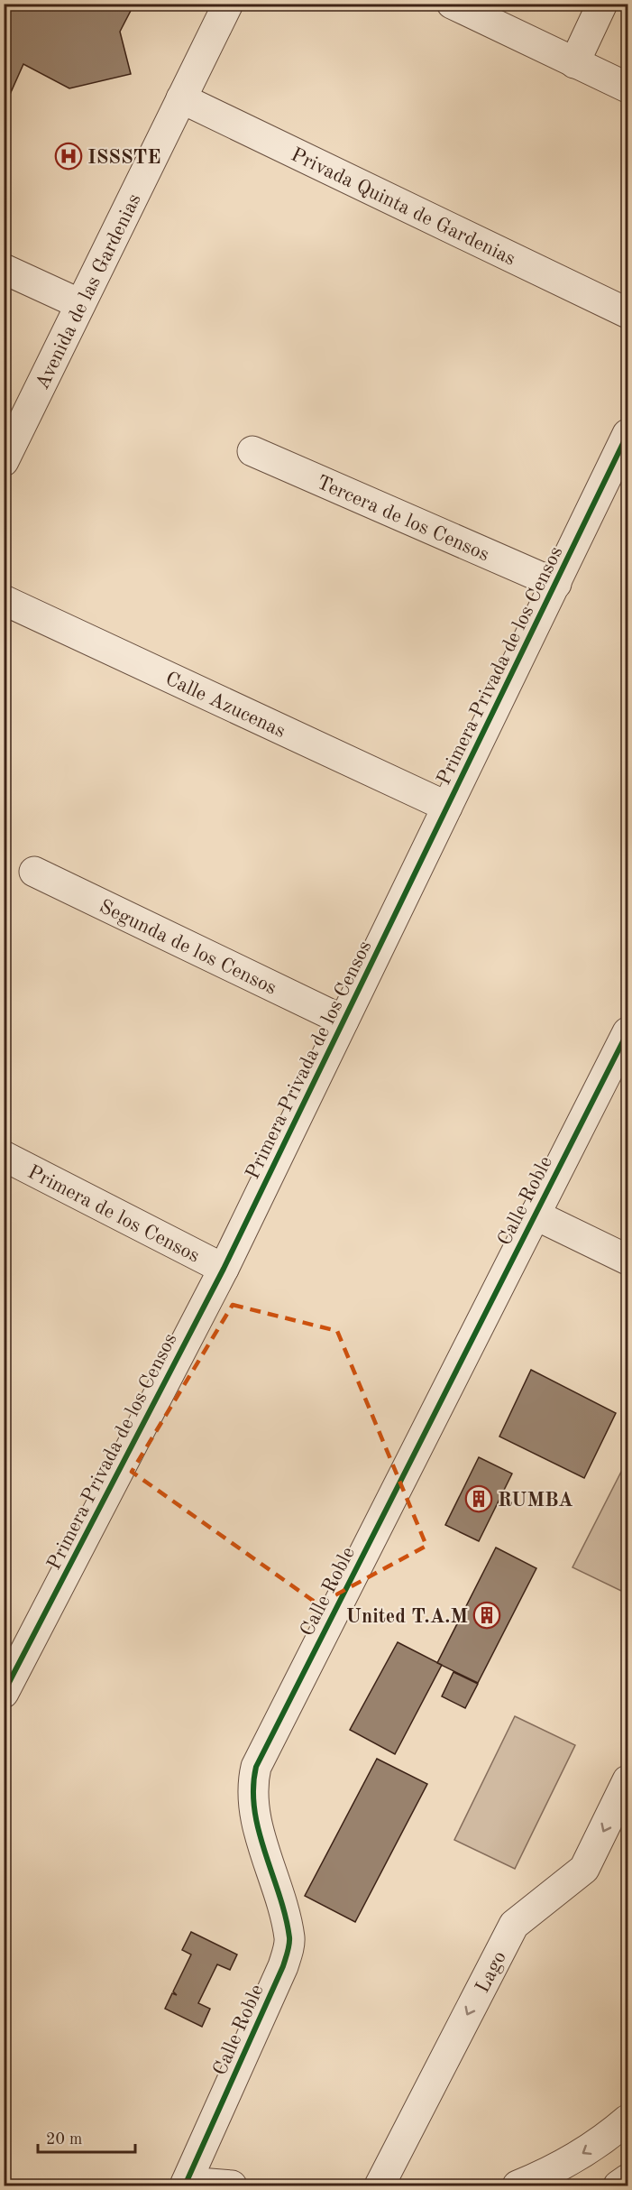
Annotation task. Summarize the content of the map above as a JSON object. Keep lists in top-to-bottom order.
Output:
{
  "streets": {
    "street": [
      "Privada Quinta de Gardenias",
      "Avenida de las Gardenias",
      "Tercera de los Censos",
      "Primera Privada de los Censos",
      "Calle Azucenas",
      "Segunda de los Censos",
      "Calle Roble",
      "Primera de los Censos",
      "Lago"
    ]
  },
  "crossings": [
    ["Privada Quinta de Gardenias", "Avenida de las Gardenias"],
    ["Tercera de los Censos", "Primera Privada de los Censos"],
    ["Primera Privada de los Censos", "Calle Azucenas"],
    ["Primera Privada de los Censos", "Segunda de los Censos"],
    ["Primera Privada de los Censos", "Primera de los Censos"]
  ],
  "one_way": ["Lago"],
  "places": {
    "hospital": ["ISSSTE"],
    "building": ["RUMBA", "United T.A.M"]
  },
  "scale_bar": "20 m"
}
